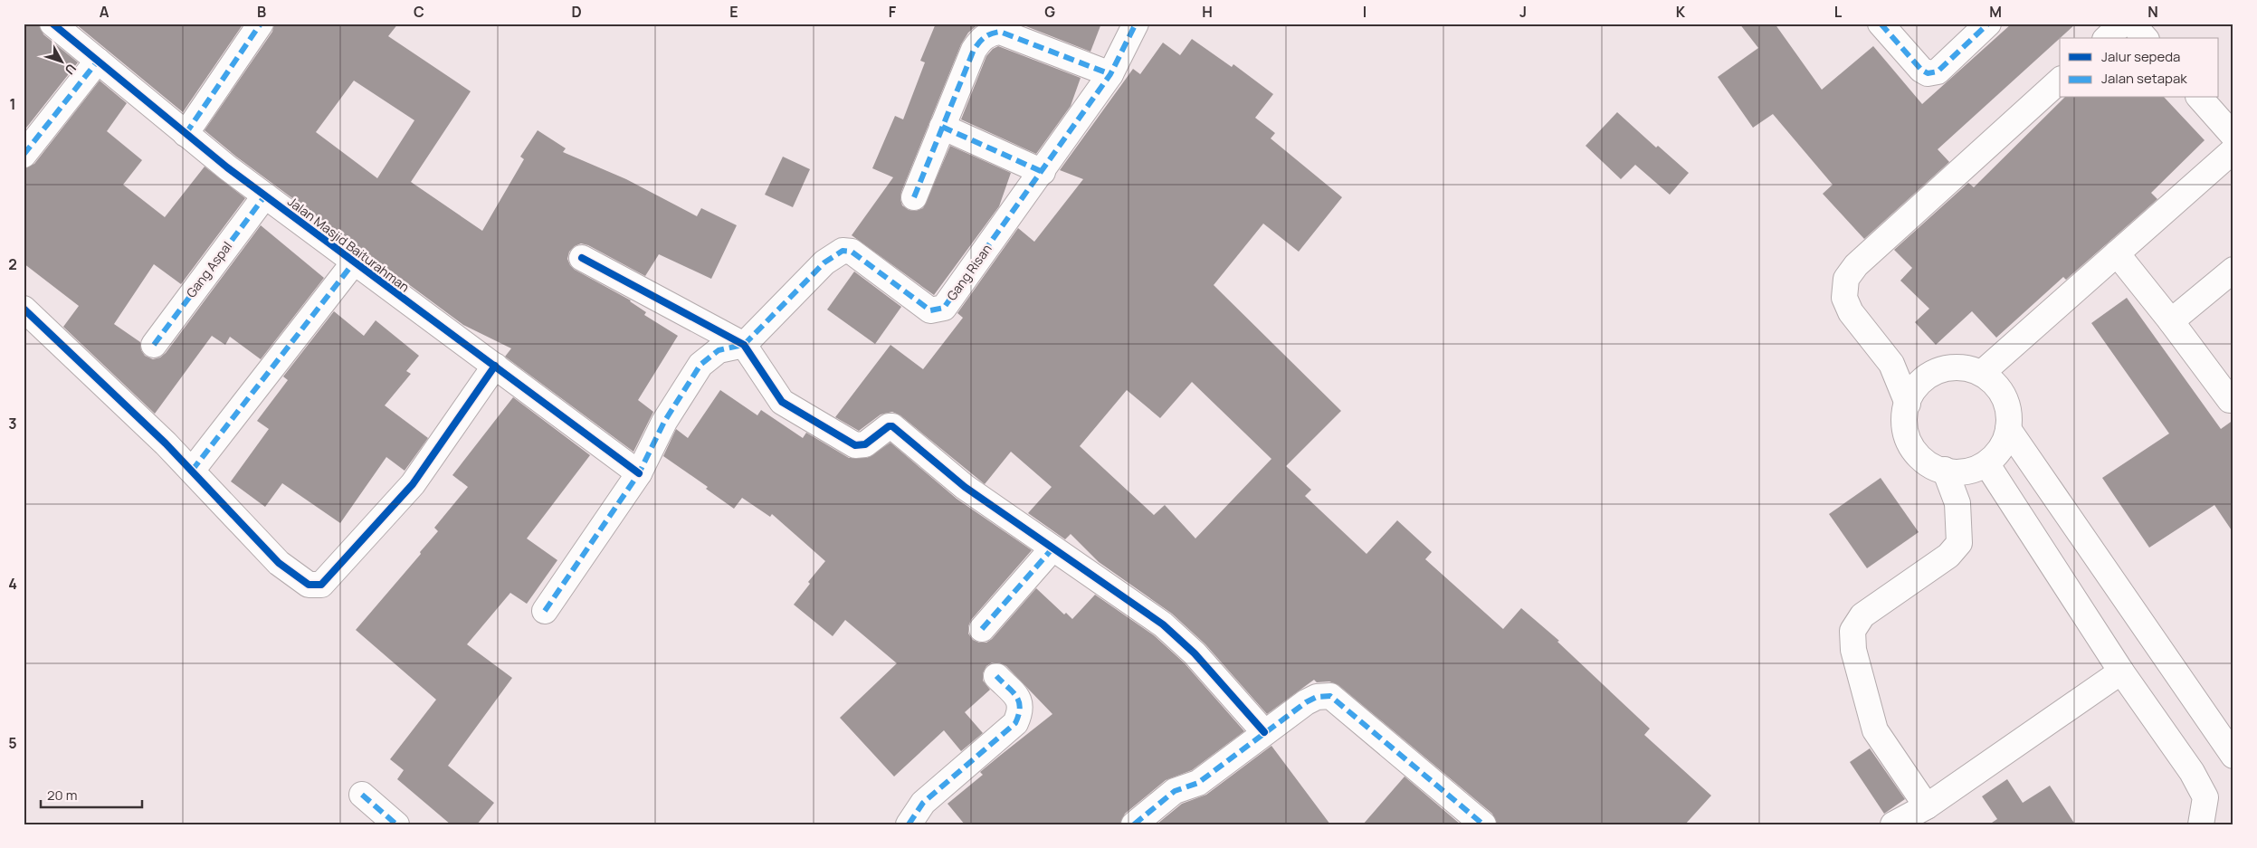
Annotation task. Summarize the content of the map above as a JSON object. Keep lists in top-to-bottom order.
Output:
{
  "streets": {
    "street": ["Jalan Masjid Baiturahman", "Gang Aspal", "Gang Risan"]
  },
  "crossings": [
    ["Jalan Masjid Baiturahman", "Gang Aspal"]
  ],
  "legend": ["Jalur sepeda", "Jalan setapak"],
  "scale_bar": "20 m",
  "north": "bottom right",
  "grid": {
    "columns": [
      "A",
      "B",
      "C",
      "D",
      "E",
      "F",
      "G",
      "H",
      "I",
      "J",
      "K",
      "L",
      "M",
      "N"
    ],
    "rows": [
      "1",
      "2",
      "3",
      "4",
      "5"
    ]
  }
}
